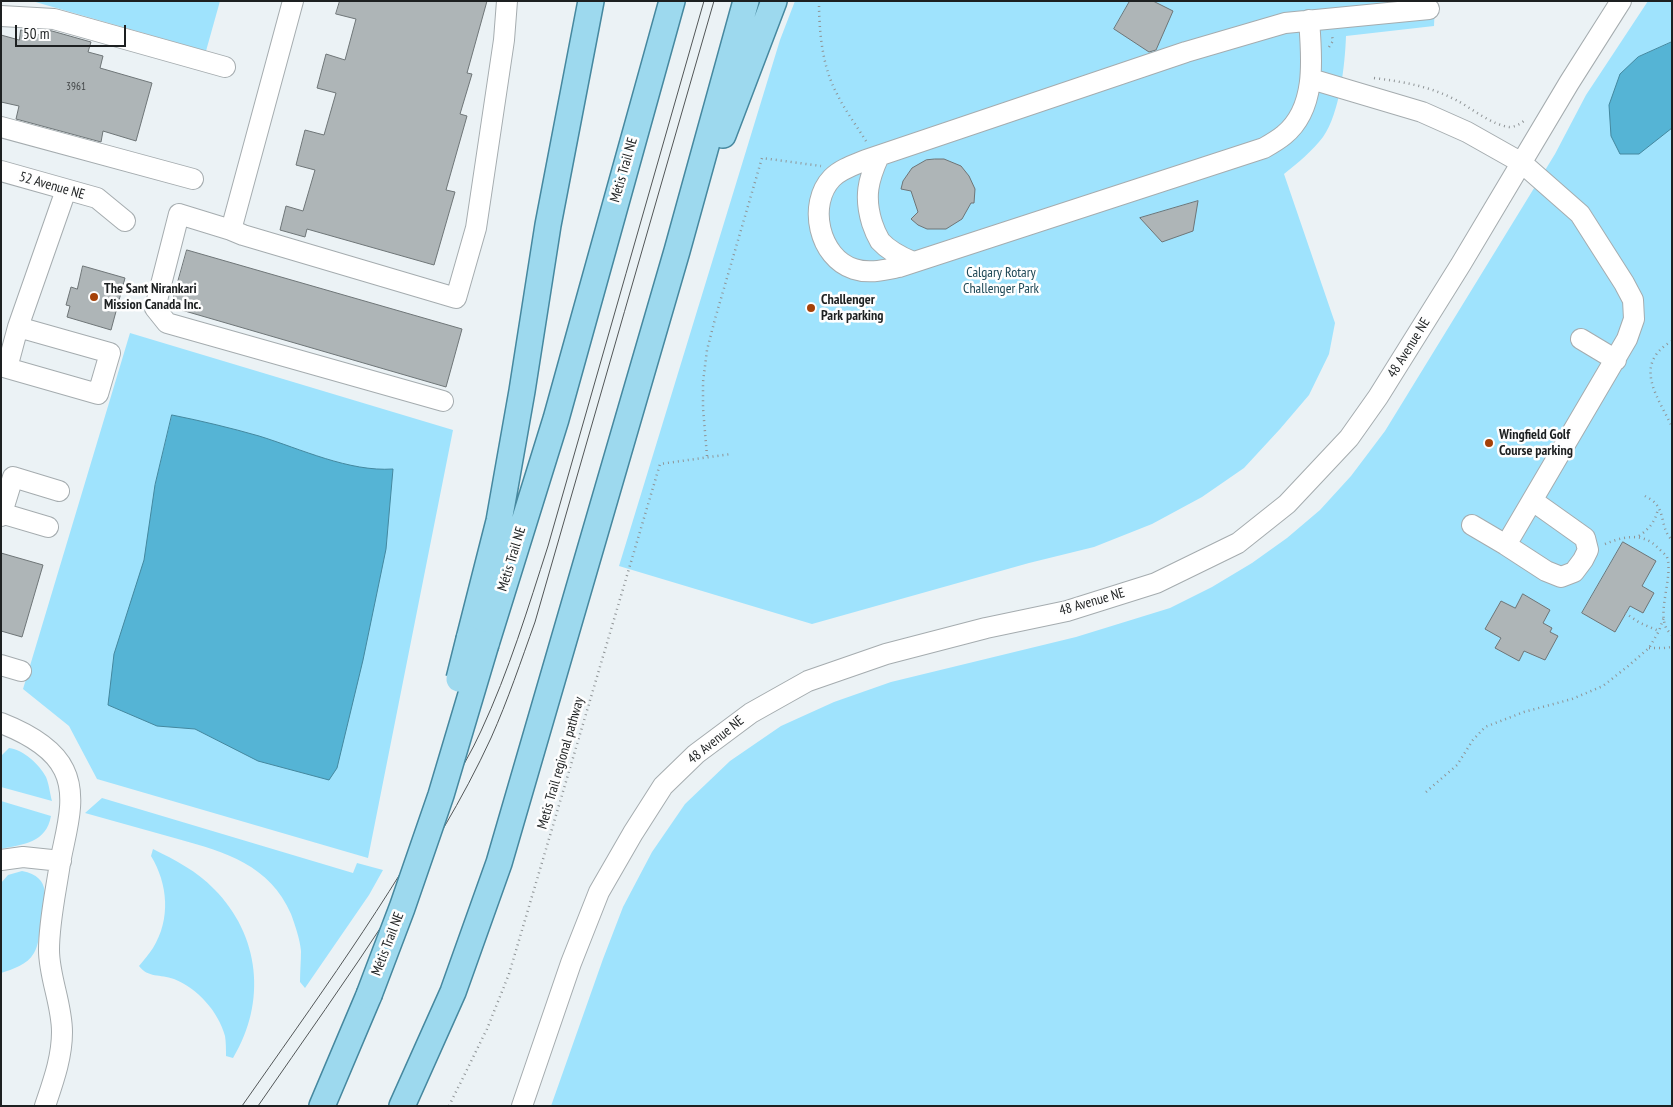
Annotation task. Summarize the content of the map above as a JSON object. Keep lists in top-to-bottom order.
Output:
{
  "streets": {
    "main road": ["Métis Trail NE"],
    "street": ["52 Avenue NE", "48 Avenue NE"],
    "path": ["Metis Trail regional pathway"]
  },
  "parks": ["Calgary Rotary Challenger Park"],
  "places": ["The Sant Nirankari Mission Canada Inc.", "Challenger Park parking", "Wingfield Golf Course parking"],
  "house_numbers": ["3961"],
  "scale_bar": "50 m"
}
